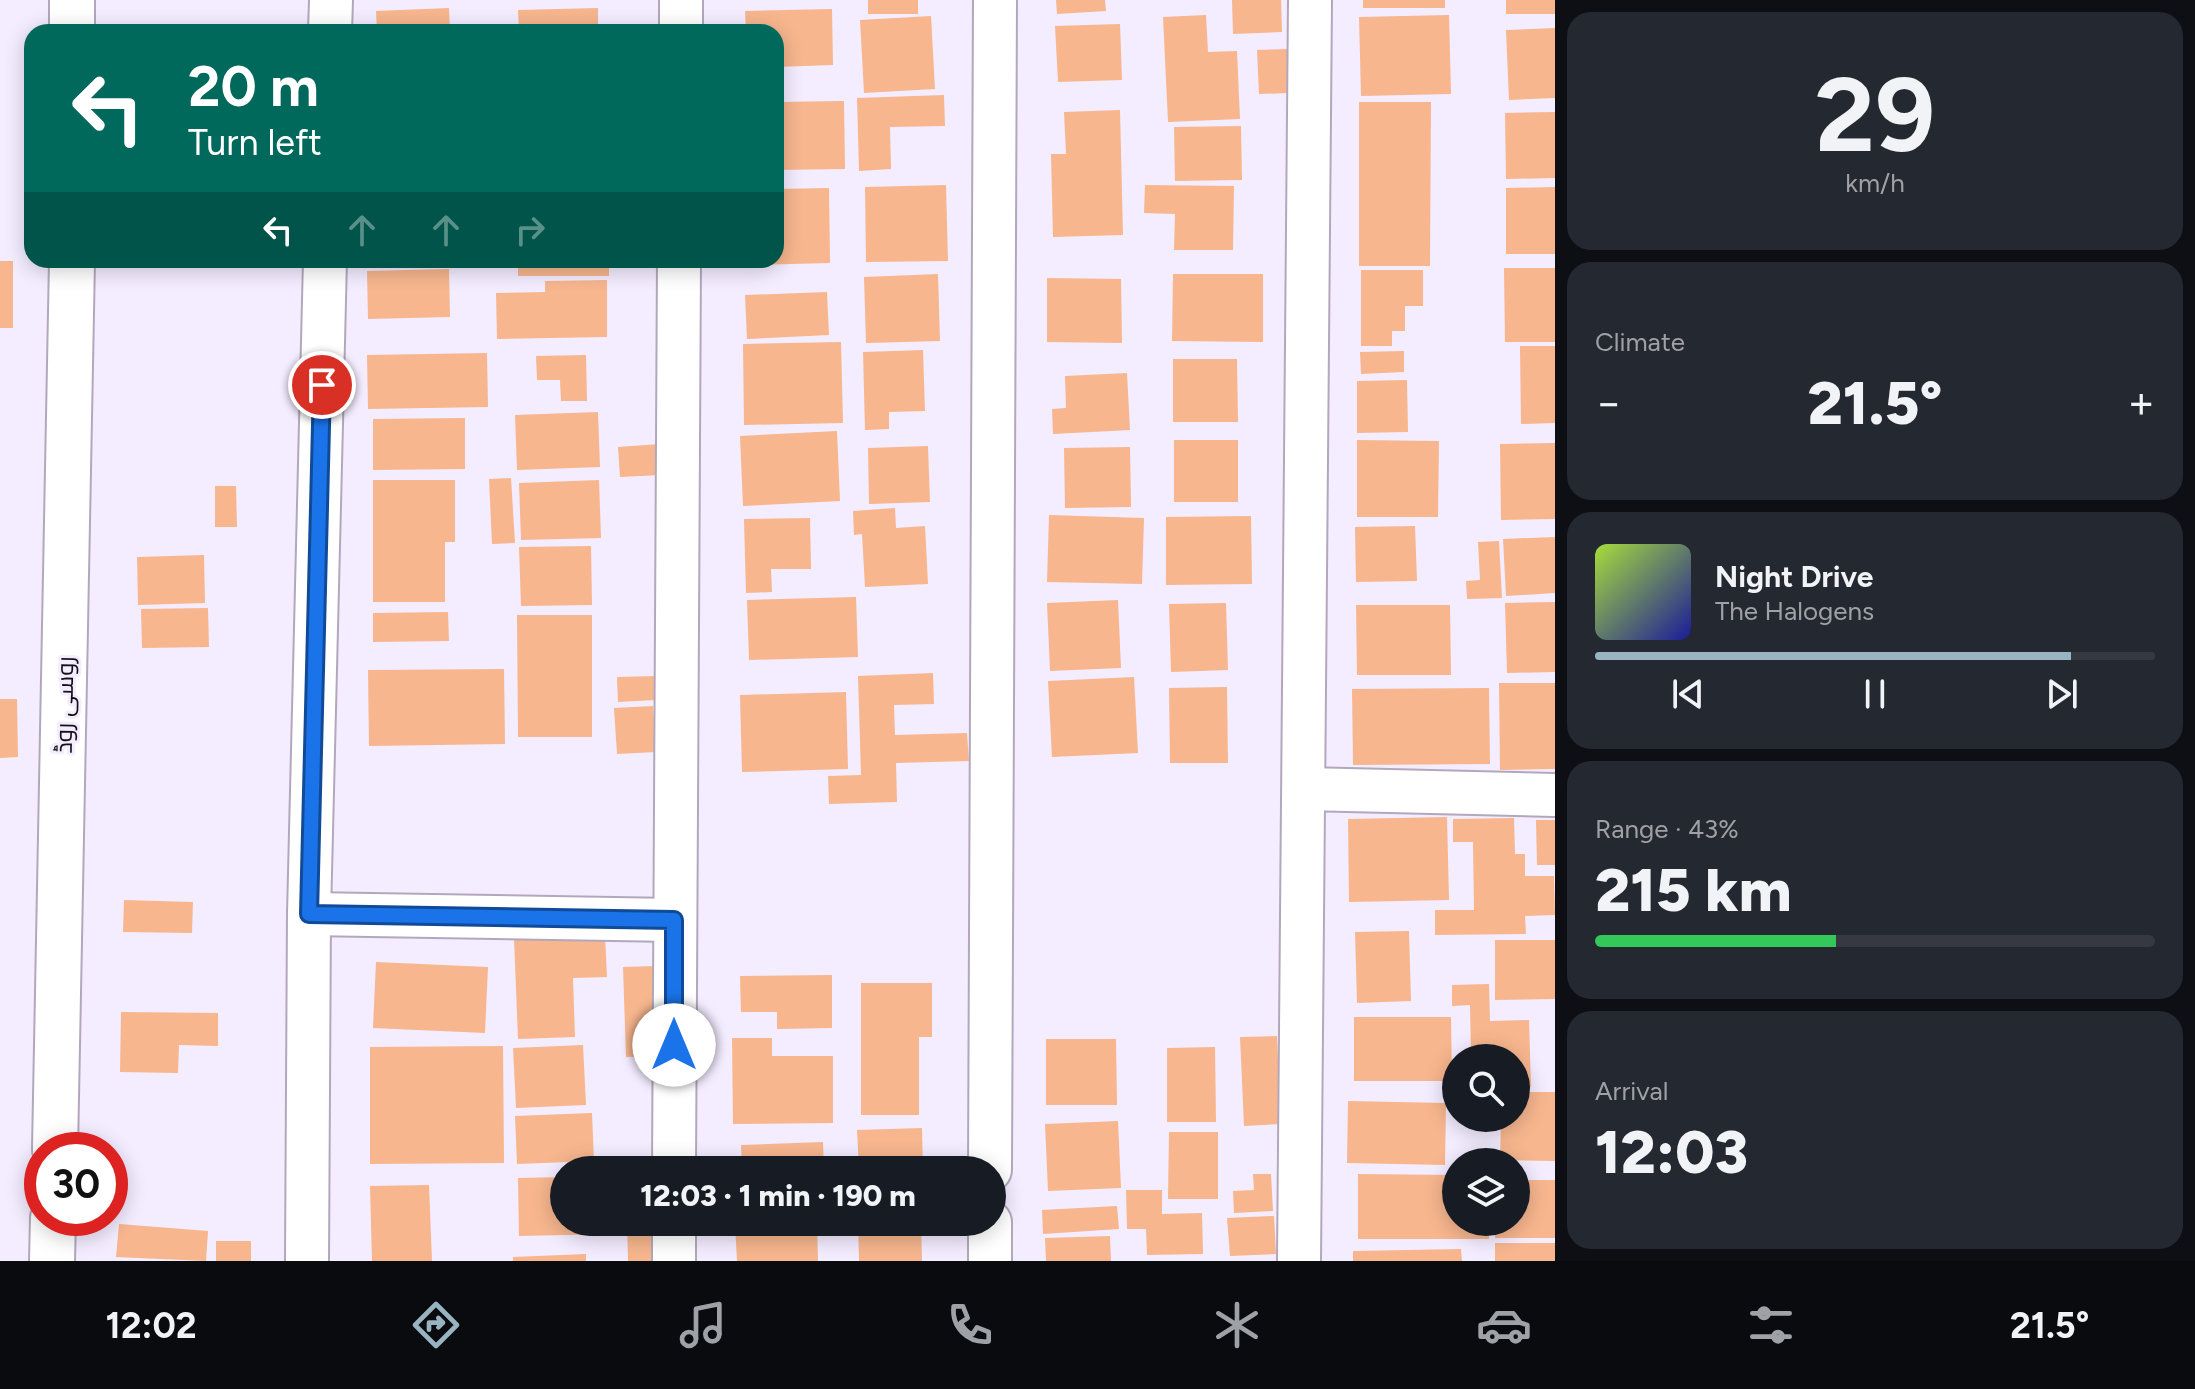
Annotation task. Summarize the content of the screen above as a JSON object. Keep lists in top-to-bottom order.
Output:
{
  "streets": {
    "main road": ["روسی روڈ"]
  },
  "page": {
    "tile": [
      ["29", "km/h"],
      "Climate",
      ["Range · 43%", "215 km"],
      ["Arrival", "12:03"]
    ],
    "turn": ["20 m", "Turn left"],
    "heat": ["−", "21.5°", "+"],
    "song": ["Night Drive", "The Halogens"],
    "limit": "30",
    "trip": "12:03 · 1 min · 190 m",
    "tabs": ["12:02", "21.5°"]
  }
}
